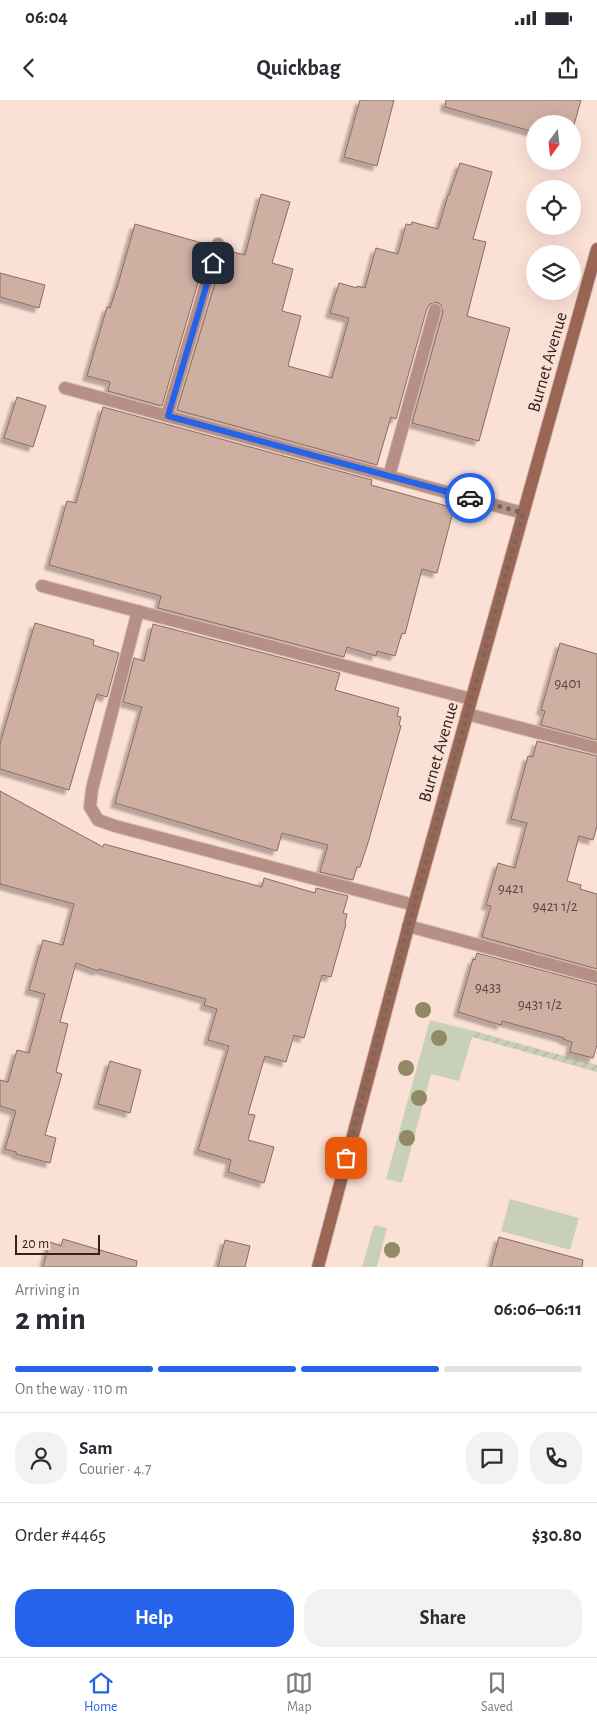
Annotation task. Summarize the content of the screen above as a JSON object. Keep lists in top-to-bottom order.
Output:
{
  "streets": {
    "street": ["Burnet Avenue"]
  },
  "house_numbers": [
    "9401",
    "9421",
    "9421 1/2",
    "9433",
    "9431 1/2"
  ],
  "scale_bar": "20 m",
  "north": "bottom",
  "page": {
    "status": "06:04",
    "header": "Quickbag",
    "scale": "20 m",
    "heading": ["2 min", "Arriving in", "06:06–06:11"],
    "panel": [
      "Sam",
      "Courier · 4.7",
      "Order #4465",
      "$30.80"
    ],
    "bar": "On the way · 110 m",
    "buttons": ["Help", "Share"],
    "tabs": ["Home", "Map", "Saved"]
  }
}
